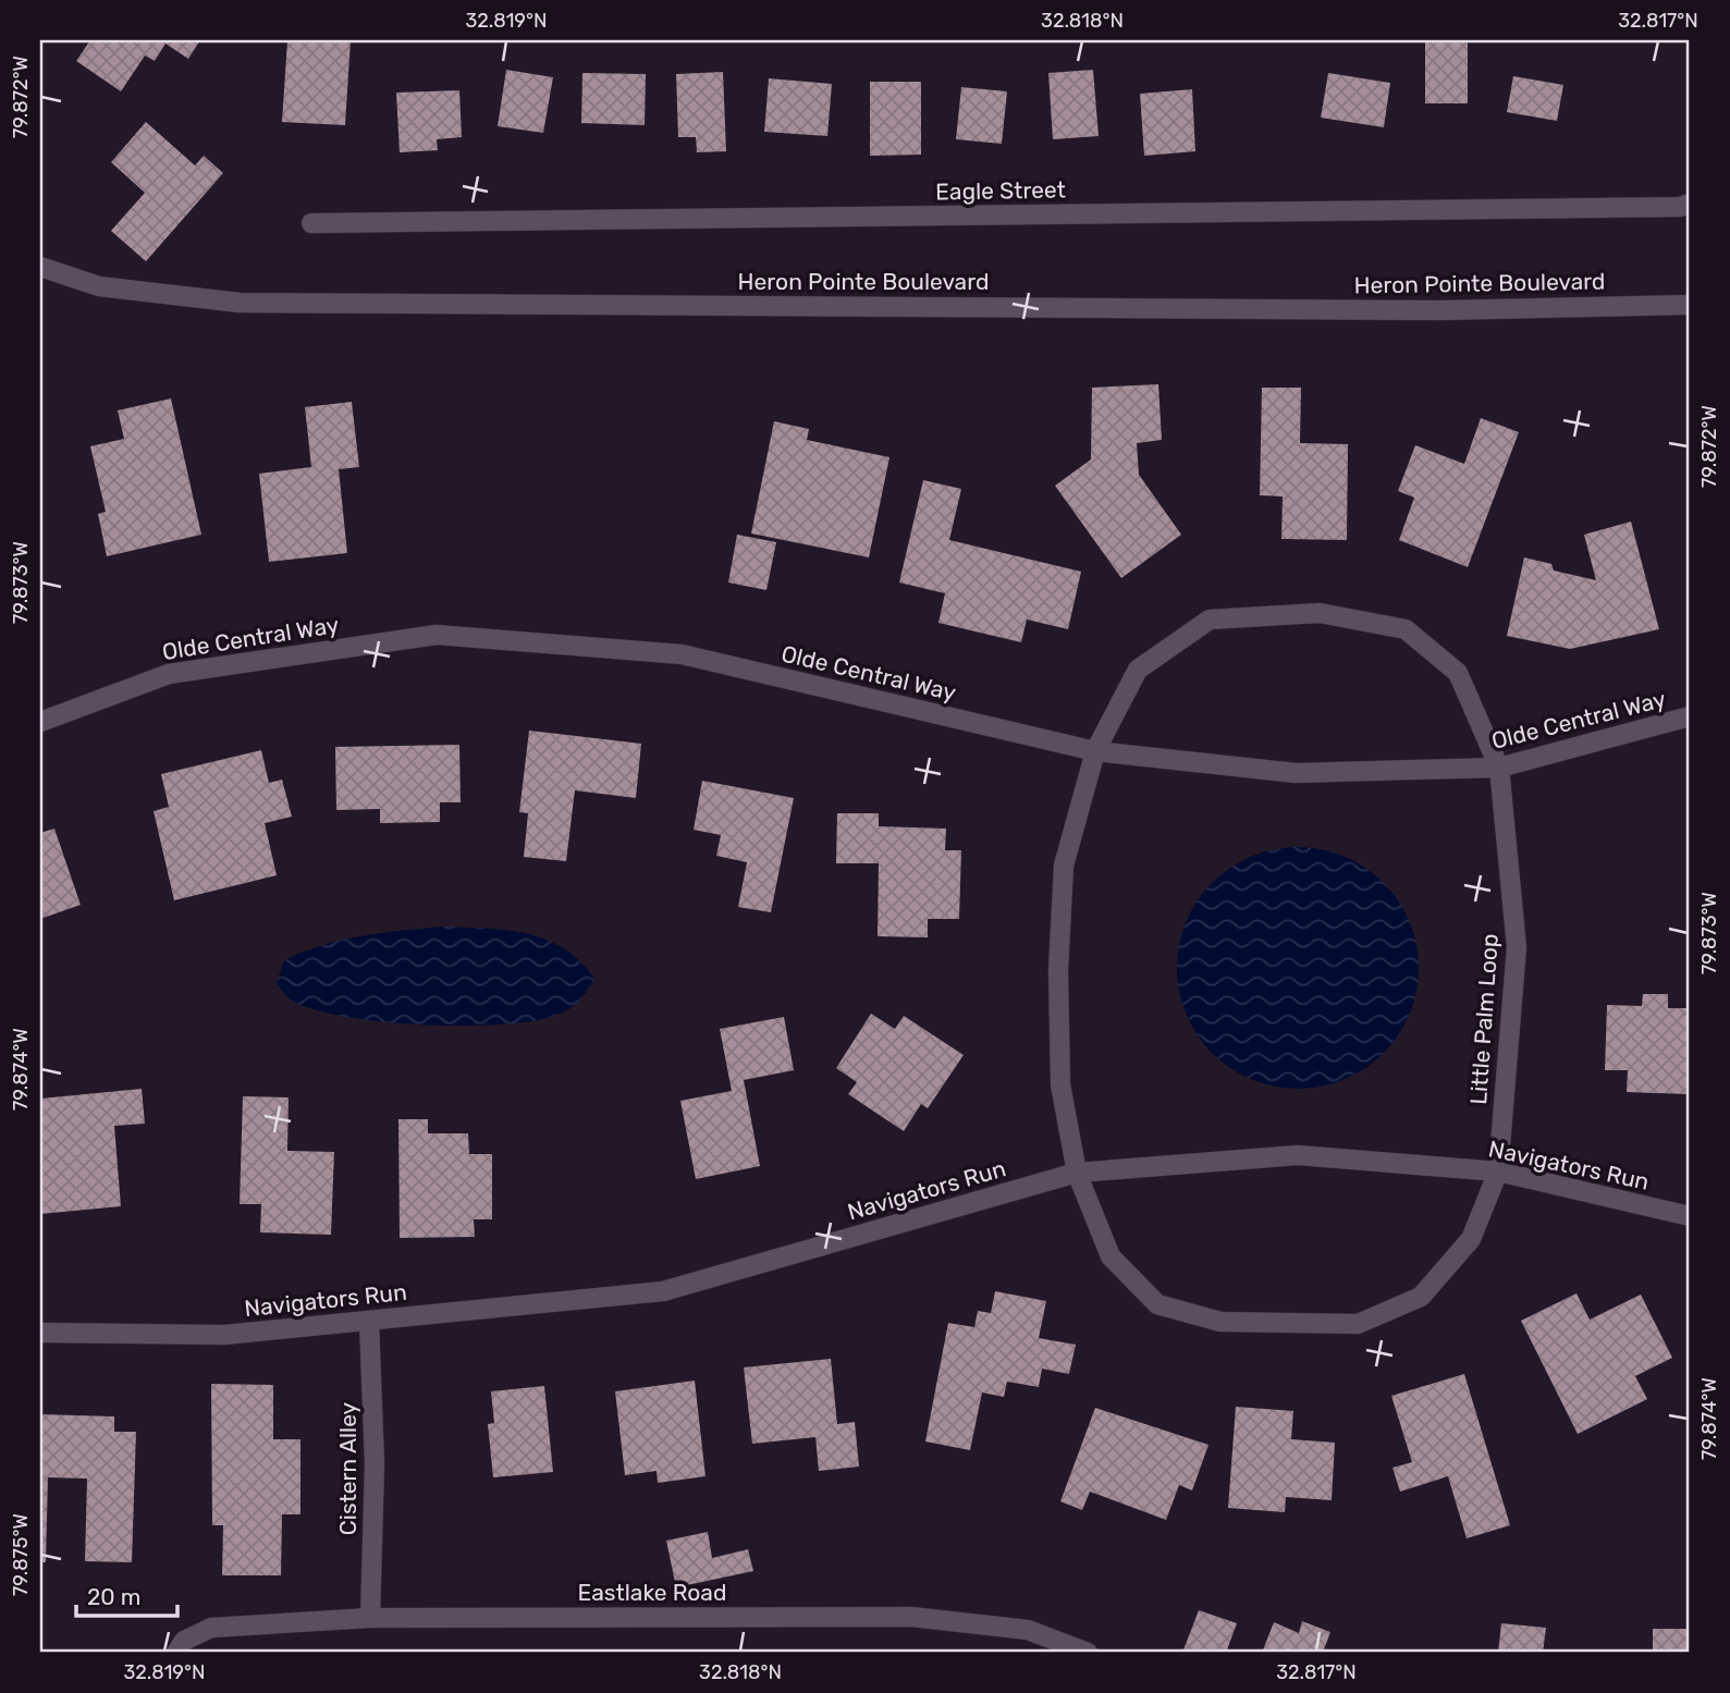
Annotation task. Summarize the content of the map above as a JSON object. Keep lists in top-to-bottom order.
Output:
{
  "streets": {
    "street": [
      "Eagle Street",
      "Heron Pointe Boulevard",
      "Olde Central Way",
      "Little Palm Loop",
      "Navigators Run",
      "Cistern Alley",
      "Eastlake Road"
    ]
  },
  "crossings": [
    ["Olde Central Way", "Little Palm Loop"],
    ["Little Palm Loop", "Navigators Run"],
    ["Navigators Run", "Cistern Alley"],
    ["Cistern Alley", "Eastlake Road"]
  ],
  "scale_bar": "20 m",
  "coordinates": [
    "32.819°N",
    "32.818°N",
    "32.817°N",
    "79.872°W",
    "79.873°W",
    "79.874°W",
    "79.875°W"
  ]
}
